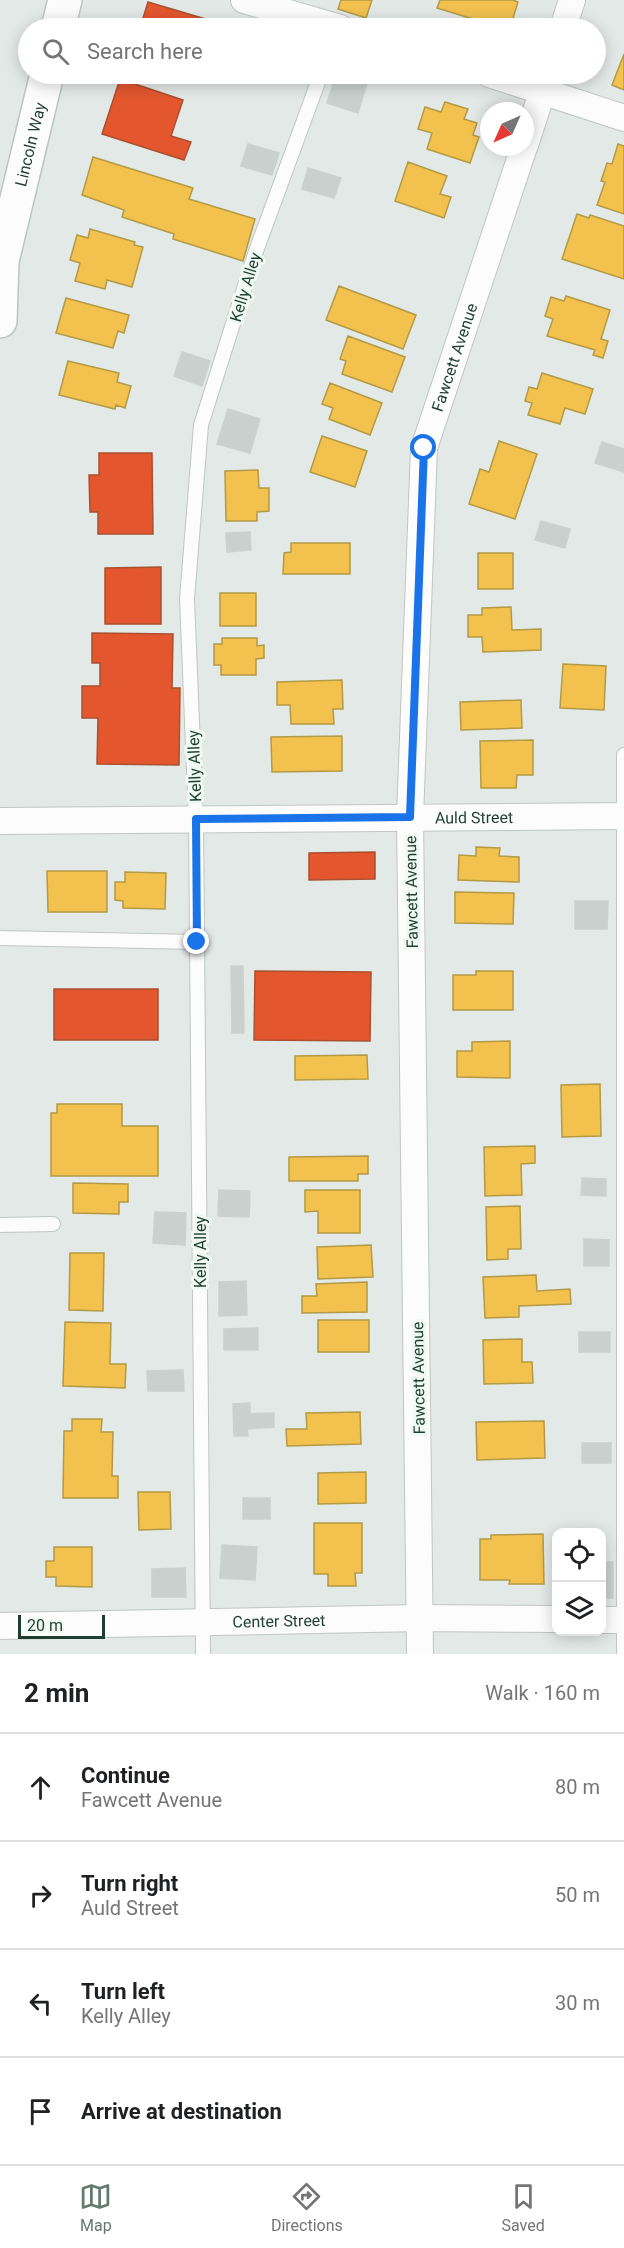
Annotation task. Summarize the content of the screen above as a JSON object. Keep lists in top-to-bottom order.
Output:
{
  "streets": {
    "main road": ["Lincoln Way"],
    "street": ["Fawcett Avenue", "Auld Street", "Center Street"],
    "lane": ["Kelly Alley"]
  },
  "crossings": [
    ["Kelly Alley", "Auld Street"],
    ["Kelly Alley", "Center Street"],
    ["Fawcett Avenue", "Auld Street"],
    ["Fawcett Avenue", "Center Street"]
  ],
  "scale_bar": "20 m",
  "north": "bottom left",
  "page": {
    "search": "Search here",
    "scale": "20 m",
    "heading": ["2 min", "Walk · 160 m"],
    "list": [
      ["Continue", "Fawcett Avenue", "80 m"],
      ["Turn right", "Auld Street", "50 m"],
      ["Turn left", "Kelly Alley", "30 m"],
      "Arrive at destination"
    ],
    "nav": ["Map", "Directions", "Saved"]
  }
}
